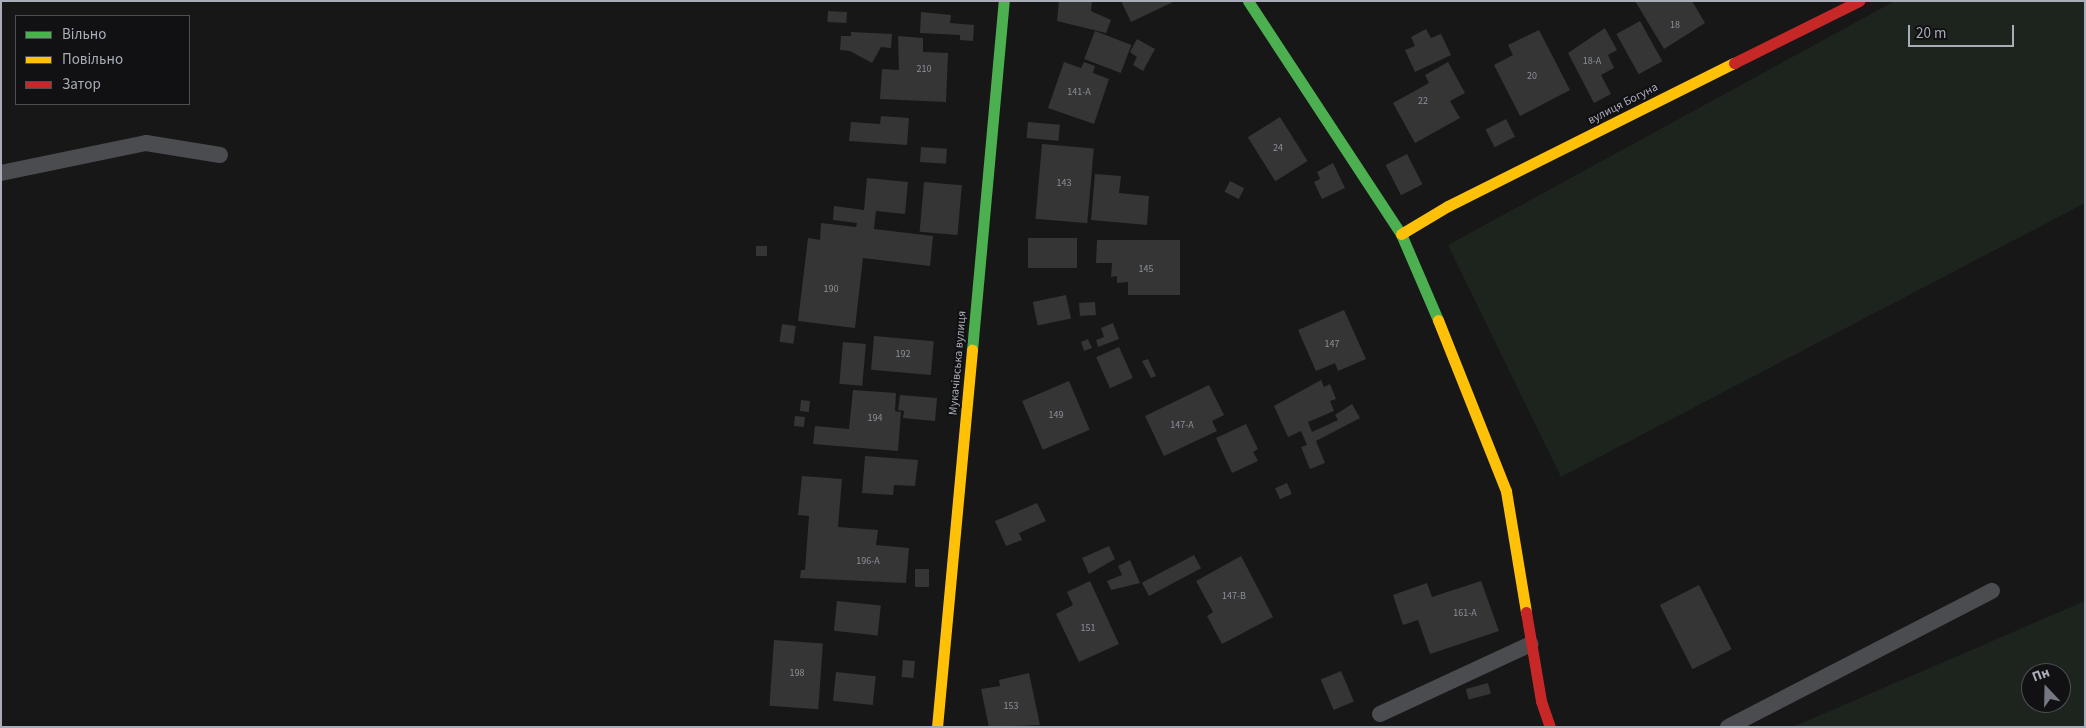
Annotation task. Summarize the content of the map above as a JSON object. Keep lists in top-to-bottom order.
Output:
{
  "streets": {
    "street": ["вулиця Богуна", "Мукачівська вулиця"]
  },
  "house_numbers": [
    "18",
    "18-А",
    "210",
    "20",
    "141-А",
    "22",
    "24",
    "143",
    "145",
    "190",
    "147",
    "192",
    "149",
    "194",
    "147-А",
    "196-А",
    "147-В",
    "161-А",
    "151",
    "198",
    "153"
  ],
  "legend": ["Вільно", "Повільно", "Затор"],
  "scale_bar": "20 m",
  "north": "top"
}
